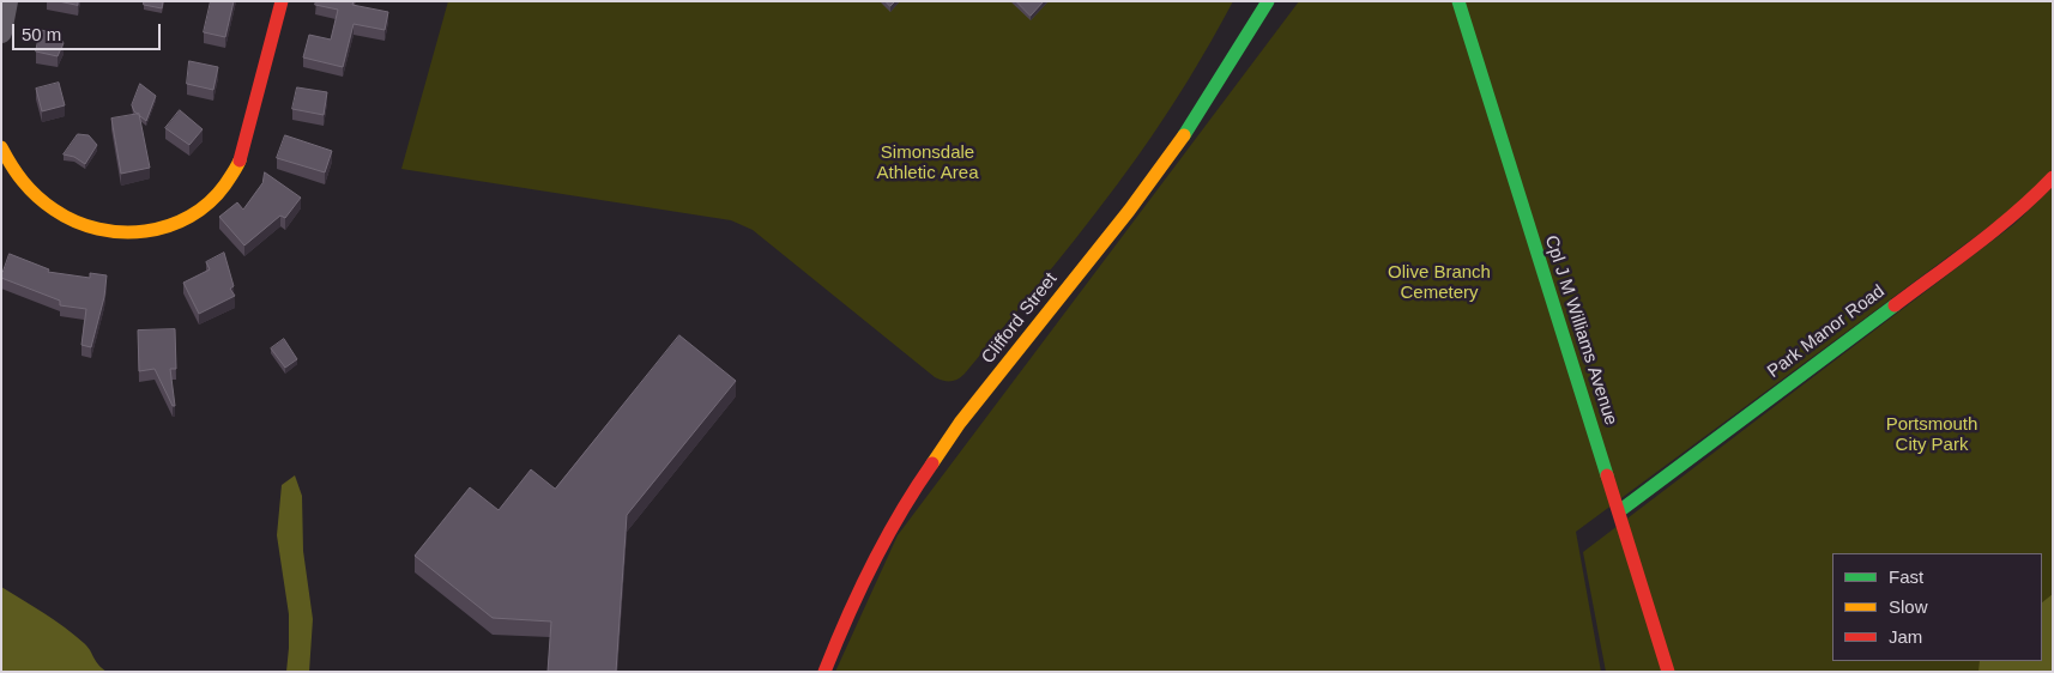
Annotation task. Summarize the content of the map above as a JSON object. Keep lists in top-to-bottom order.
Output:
{
  "streets": {
    "street": ["Clifford Street", "Cpl J M Williams Avenue", "Park Manor Road"]
  },
  "crossings": [
    ["Cpl J M Williams Avenue", "Park Manor Road"]
  ],
  "parks": ["Simonsdale Athletic Area", "Olive Branch Cemetery", "Portsmouth City Park"],
  "legend": ["Fast", "Slow", "Jam"],
  "scale_bar": "50 m"
}
